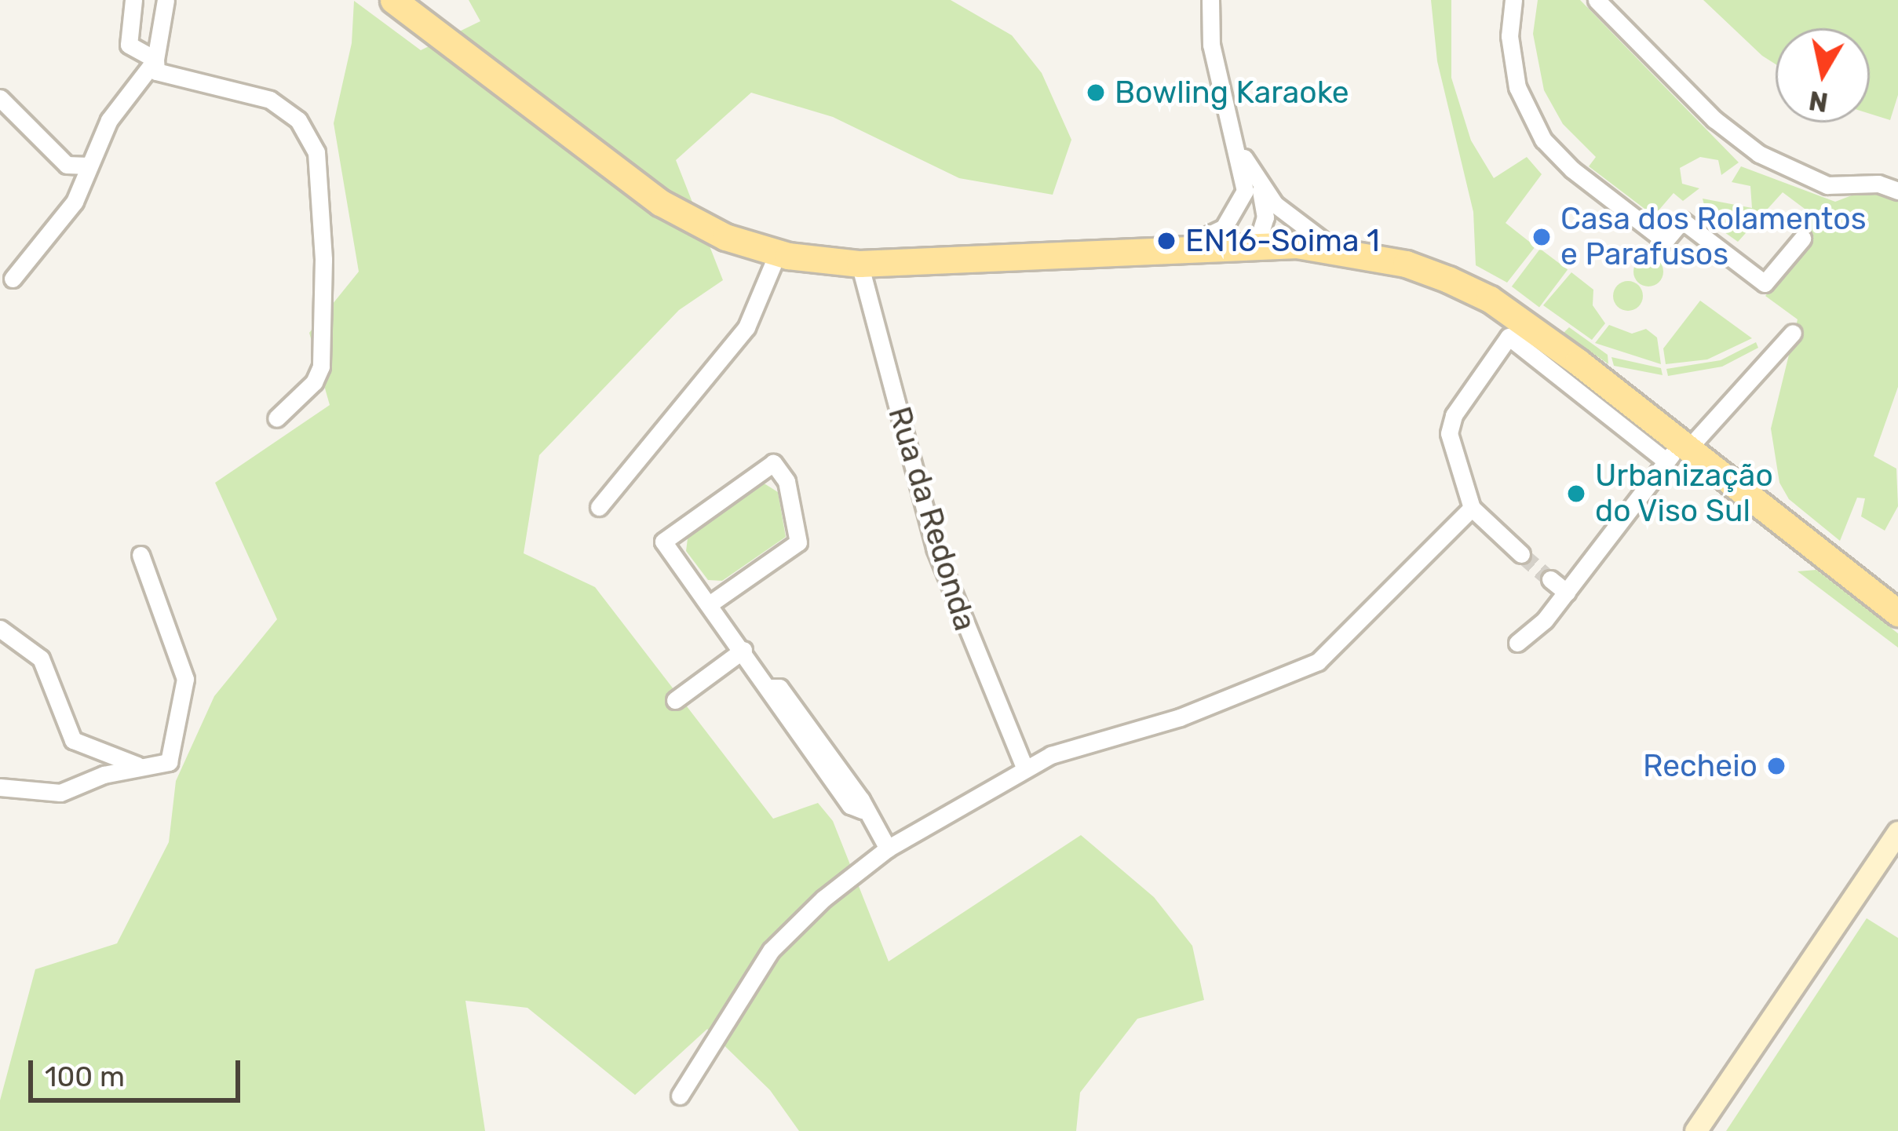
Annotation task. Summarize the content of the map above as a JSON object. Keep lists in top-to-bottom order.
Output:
{
  "streets": {
    "street": ["Rua da Redonda"]
  },
  "places": [
    "Bowling Karaoke",
    "Casa dos Rolamentos e Parafusos",
    "EN16-Soima 1",
    "Urbanização do Viso Sul",
    "Recheio"
  ],
  "scale_bar": "100 m",
  "north": "bottom"
}
